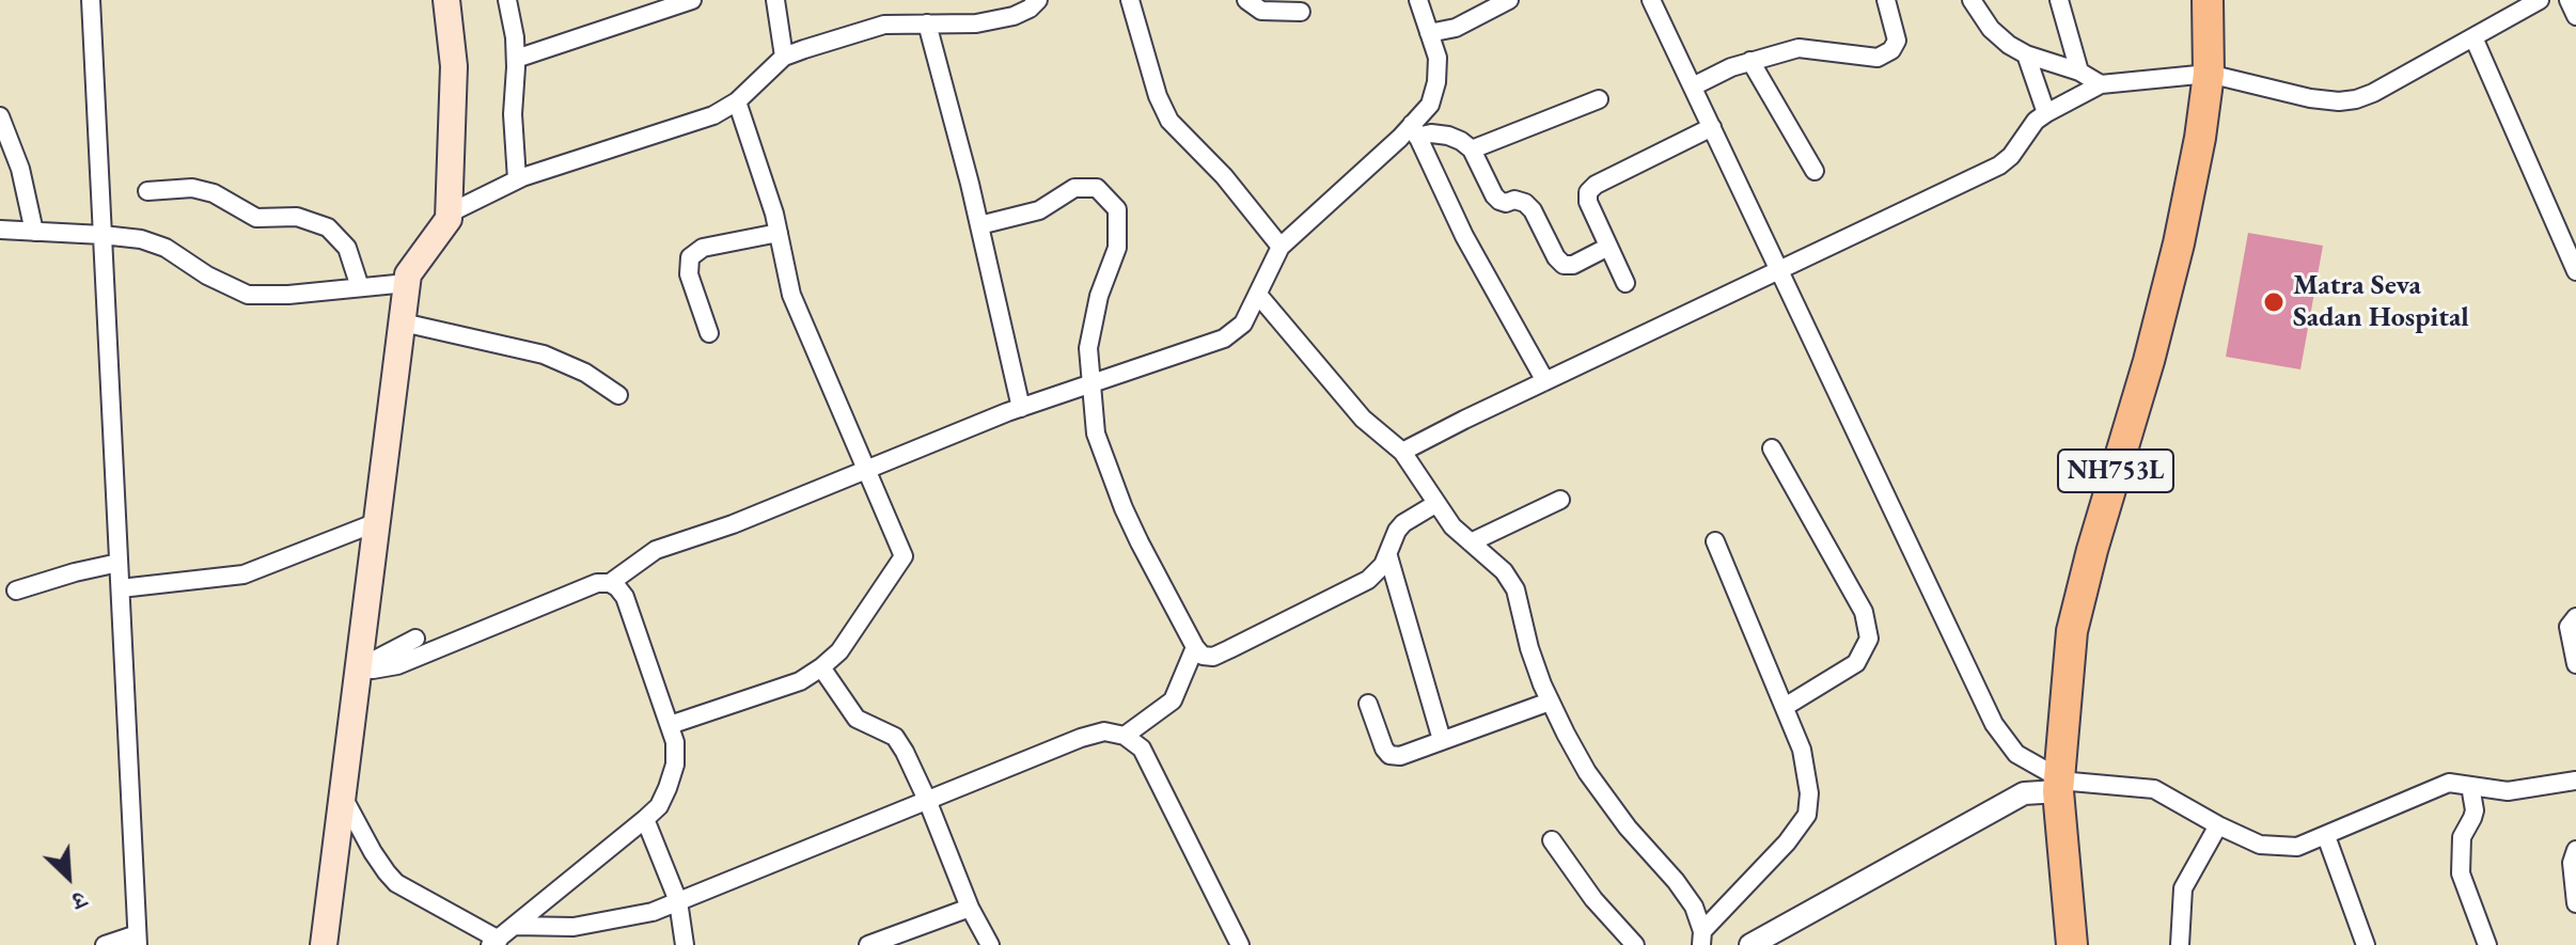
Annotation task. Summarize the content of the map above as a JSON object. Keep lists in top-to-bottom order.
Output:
{
  "streets": {
    "highway": ["NH753L"]
  },
  "places": ["Matra Seva Sadan Hospital"],
  "north": "bottom right"
}
